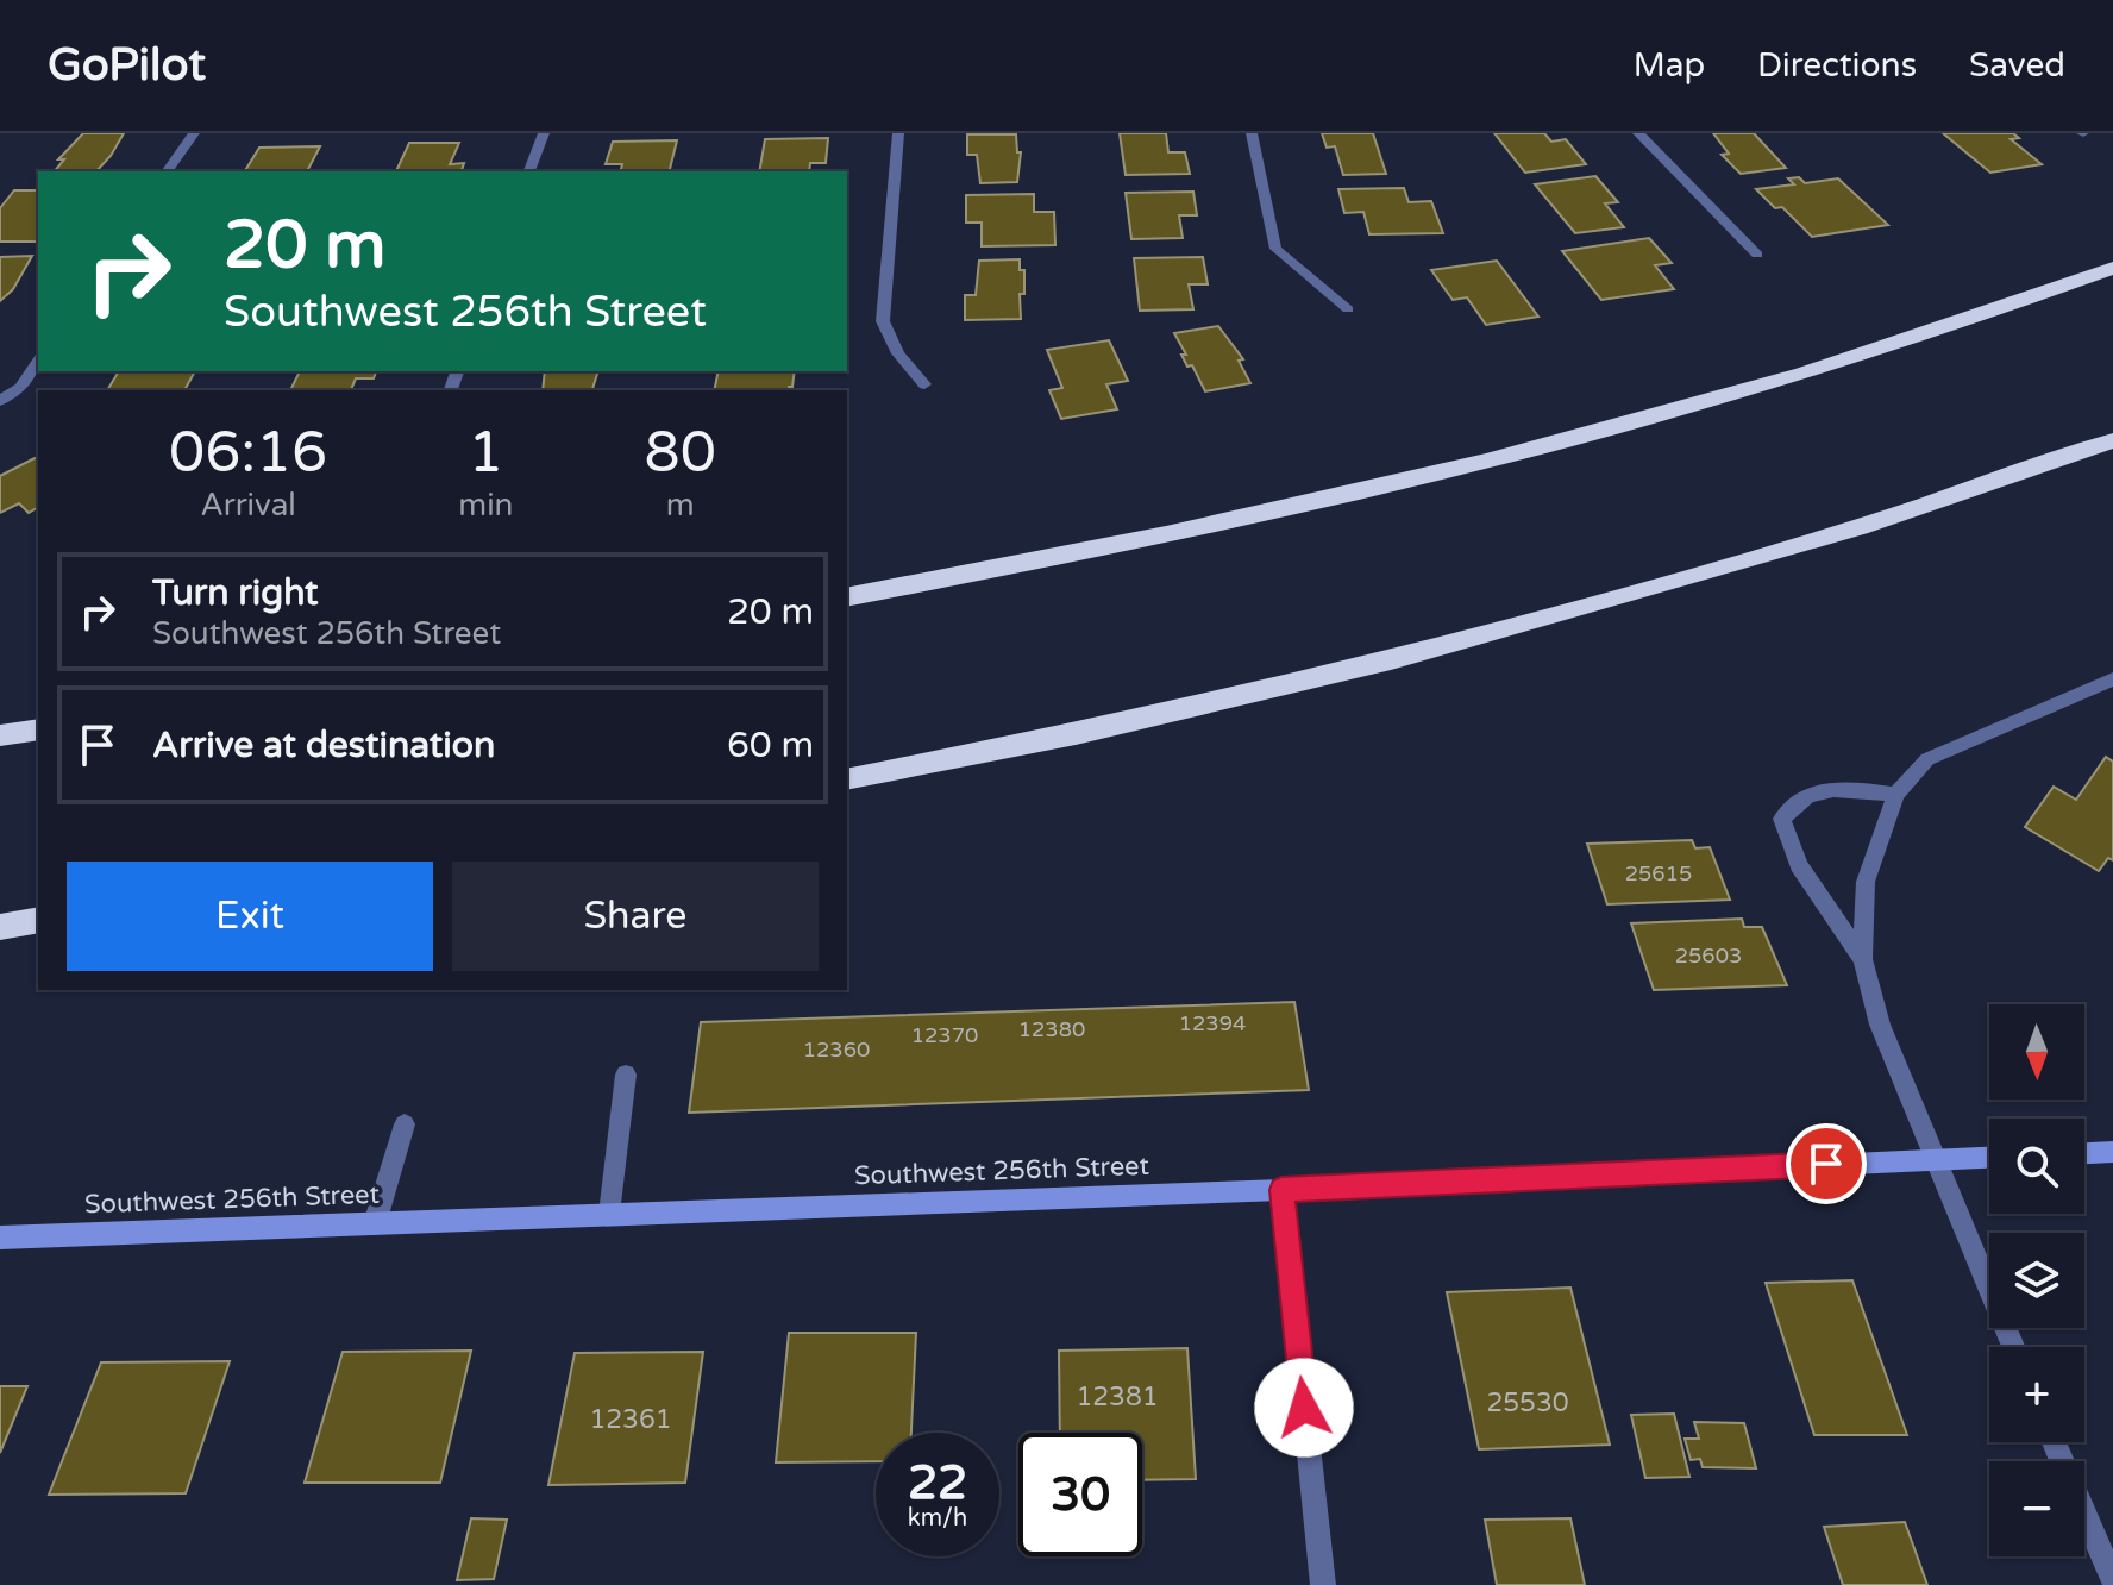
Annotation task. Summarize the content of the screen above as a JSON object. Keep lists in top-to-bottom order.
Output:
{
  "streets": {
    "street": ["Southwest 256th Street"]
  },
  "house_numbers": [
    "25615",
    "25603",
    "12394",
    "12380",
    "12370",
    "12360",
    "12381",
    "25530",
    "12361"
  ],
  "north": "bottom",
  "page": {
    "header": "GoPilot",
    "nav": ["Map", "Directions", "Saved"],
    "turn": ["20 m", "Southwest 256th Street"],
    "eta": [
      "06:16",
      "Arrival",
      "1",
      "min",
      "80",
      "m"
    ],
    "list": [
      {
        "name": "Turn right",
        "note": "Southwest 256th Street",
        "value": "20 m"
      },
      {
        "name": "Arrive at destination",
        "value": "60 m"
      }
    ],
    "buttons": ["Exit", "Share"],
    "map_buttons": ["+", "−"],
    "speed": "22 km/h",
    "limit": "30"
  }
}
